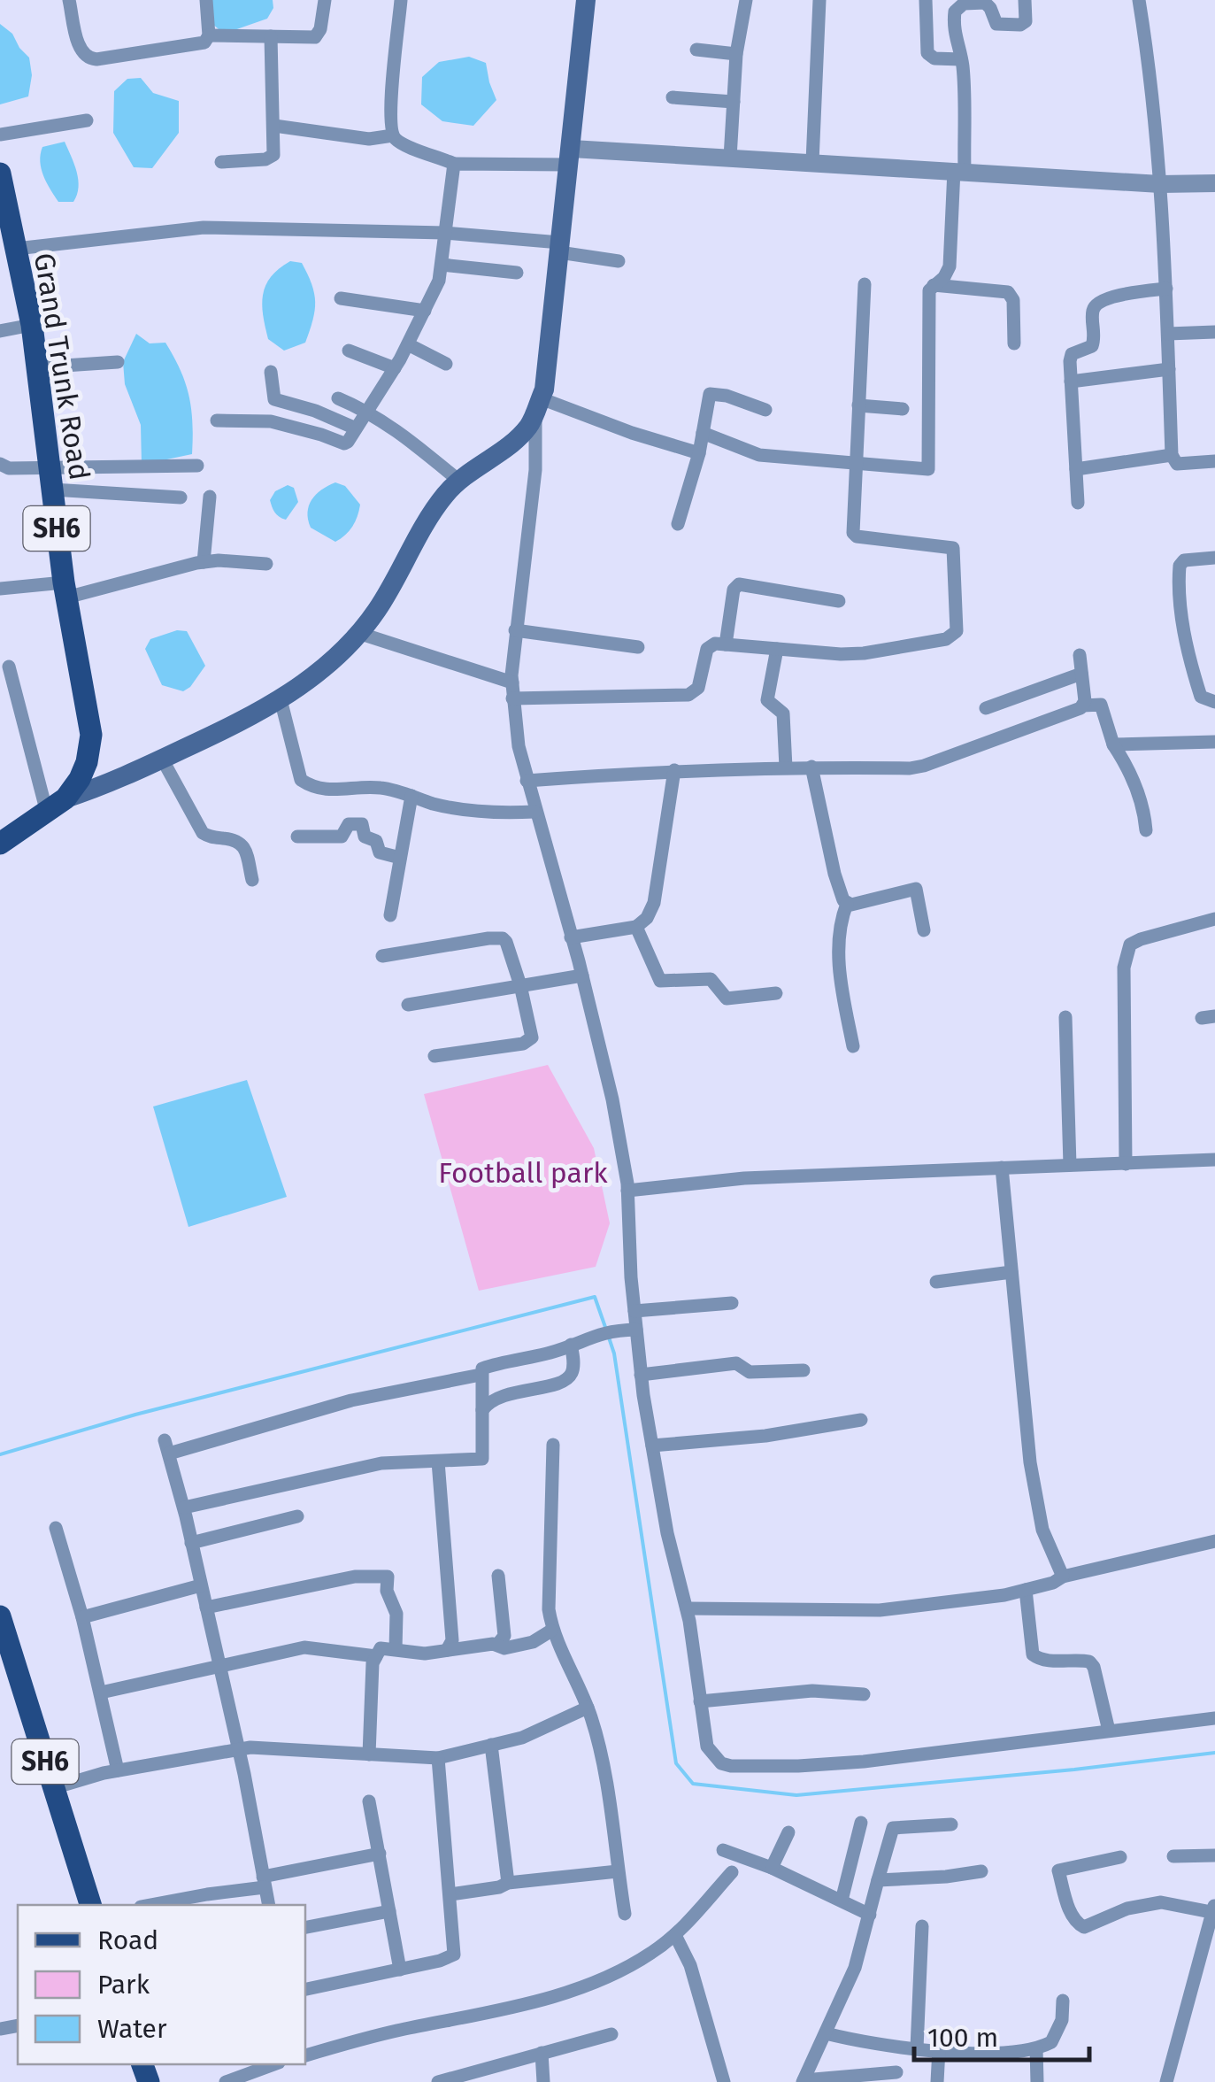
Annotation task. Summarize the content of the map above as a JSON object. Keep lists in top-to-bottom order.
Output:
{
  "streets": {
    "main road": ["Grand Trunk Road", "SH6"]
  },
  "parks": ["Football park"],
  "legend": ["Road", "Park", "Water"],
  "scale_bar": "100 m"
}
